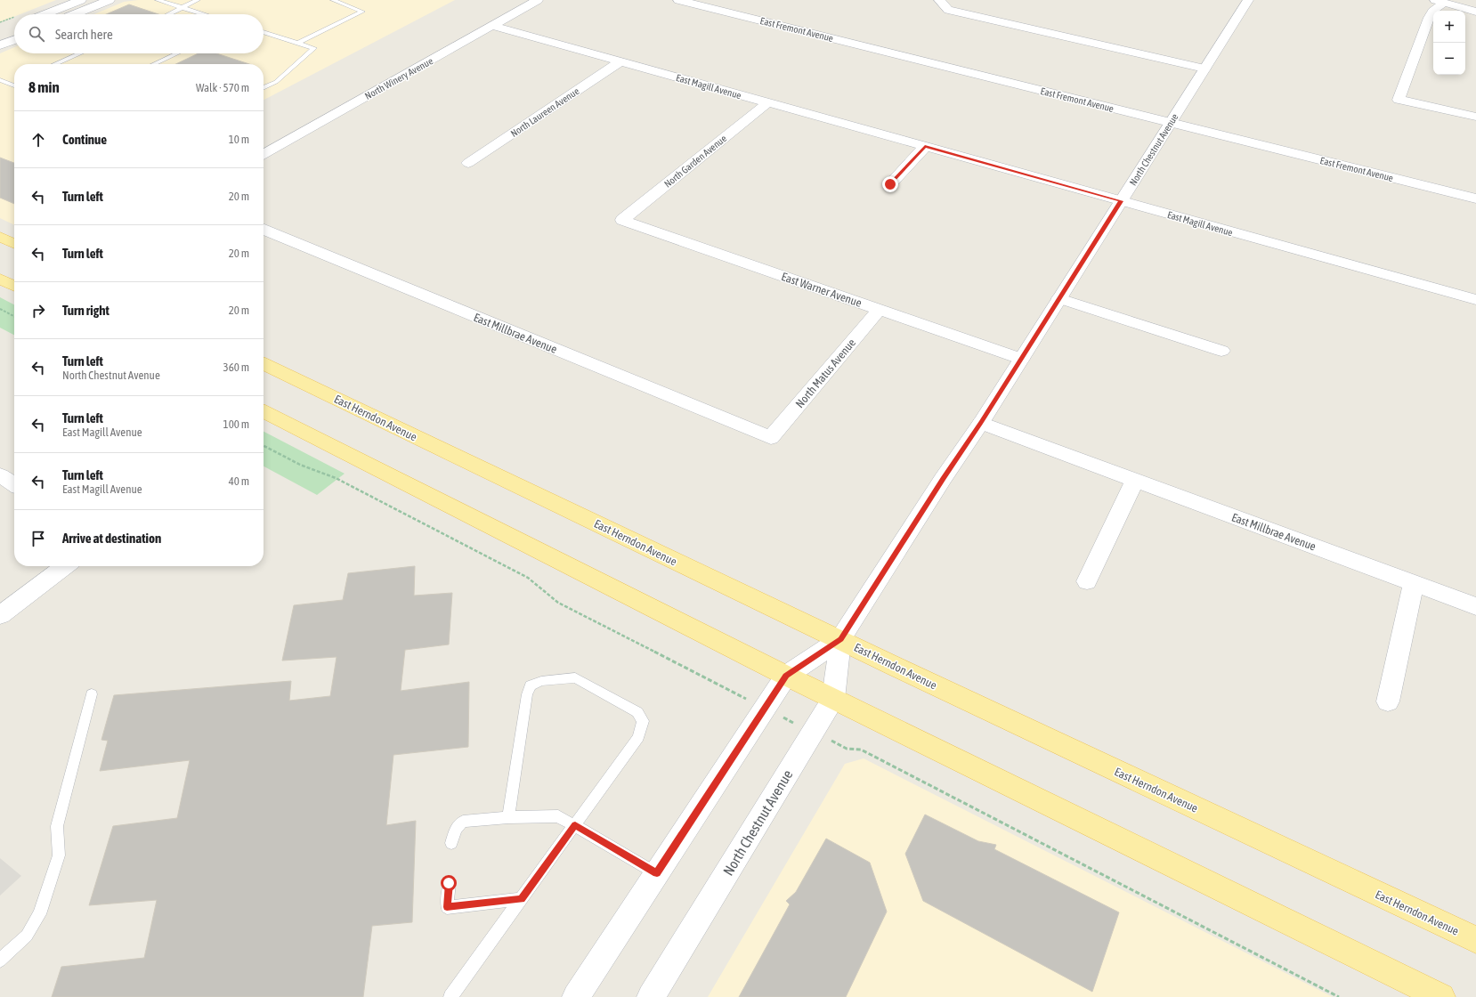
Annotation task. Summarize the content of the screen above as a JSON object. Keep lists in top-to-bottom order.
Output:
{
  "streets": {
    "main road": ["East Herndon Avenue"],
    "street": [
      "East Fremont Avenue",
      "North Winery Avenue",
      "East Magill Avenue",
      "North Laureen Avenue",
      "North Chestnut Avenue",
      "North Garden Avenue",
      "East Warner Avenue",
      "East Millbrae Avenue",
      "North Matus Avenue"
    ]
  },
  "crossings": [
    ["East Fremont Avenue", "North Chestnut Avenue"],
    ["North Winery Avenue", "East Magill Avenue"],
    ["East Magill Avenue", "North Laureen Avenue"],
    ["East Magill Avenue", "North Chestnut Avenue"],
    ["East Magill Avenue", "North Garden Avenue"],
    ["North Chestnut Avenue", "East Warner Avenue"],
    ["North Chestnut Avenue", "East Millbrae Avenue"],
    ["North Chestnut Avenue", "East Herndon Avenue"],
    ["North Garden Avenue", "East Warner Avenue"],
    ["East Warner Avenue", "North Matus Avenue"],
    ["East Millbrae Avenue", "North Matus Avenue"]
  ],
  "page": {
    "map_buttons": ["+", "−"],
    "search": "Search here",
    "heading": ["8 min", "Walk · 570 m"],
    "list": [
      ["Continue", "10 m"],
      ["Turn left", "20 m"],
      ["Turn left", "20 m"],
      ["Turn right", "20 m"],
      ["Turn left", "North Chestnut Avenue", "360 m"],
      ["Turn left", "East Magill Avenue", "100 m"],
      ["Turn left", "East Magill Avenue", "40 m"],
      "Arrive at destination"
    ]
  }
}
